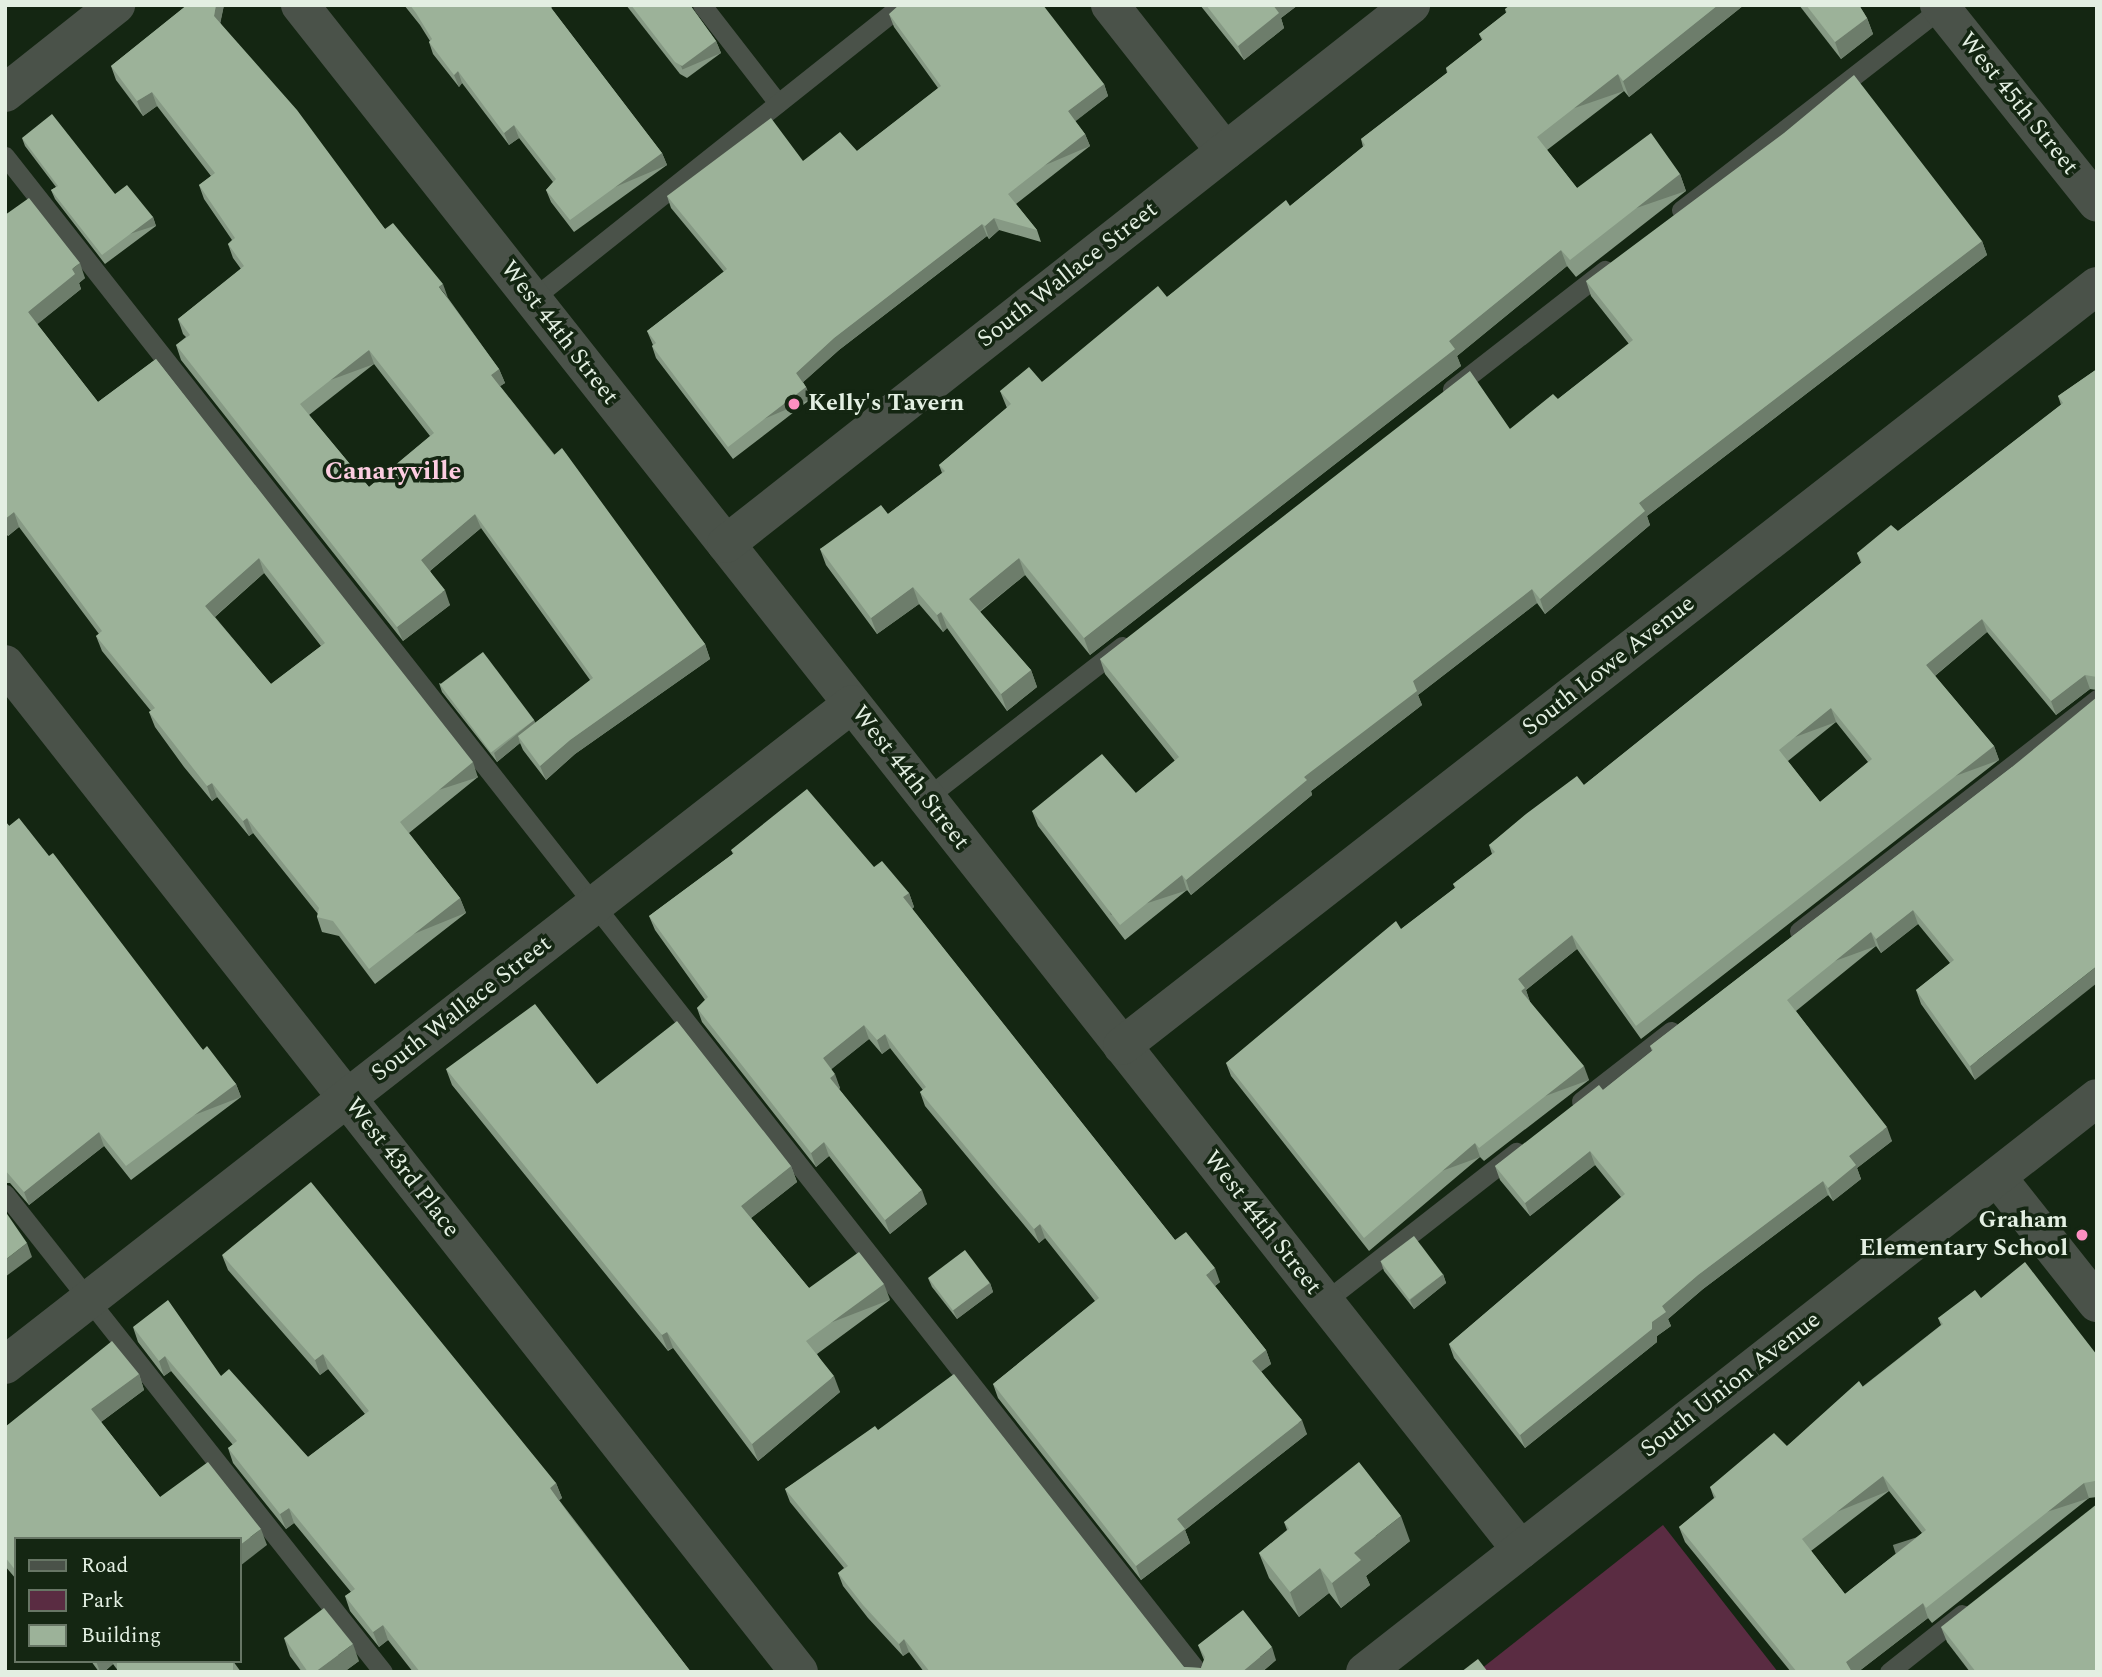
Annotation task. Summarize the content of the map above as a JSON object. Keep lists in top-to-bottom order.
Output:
{
  "streets": {
    "street": [
      "West 45th Street",
      "South Wallace Street",
      "West 44th Street",
      "South Lowe Avenue",
      "West 43rd Place",
      "South Union Avenue"
    ]
  },
  "crossings": [
    ["South Wallace Street", "West 44th Street"],
    ["South Wallace Street", "West 43rd Place"],
    ["West 44th Street", "South Lowe Avenue"],
    ["West 44th Street", "South Union Avenue"]
  ],
  "districts": ["Canaryville"],
  "places": ["Kelly's Tavern", "Graham Elementary School"],
  "legend": ["Road", "Park", "Building"]
}
